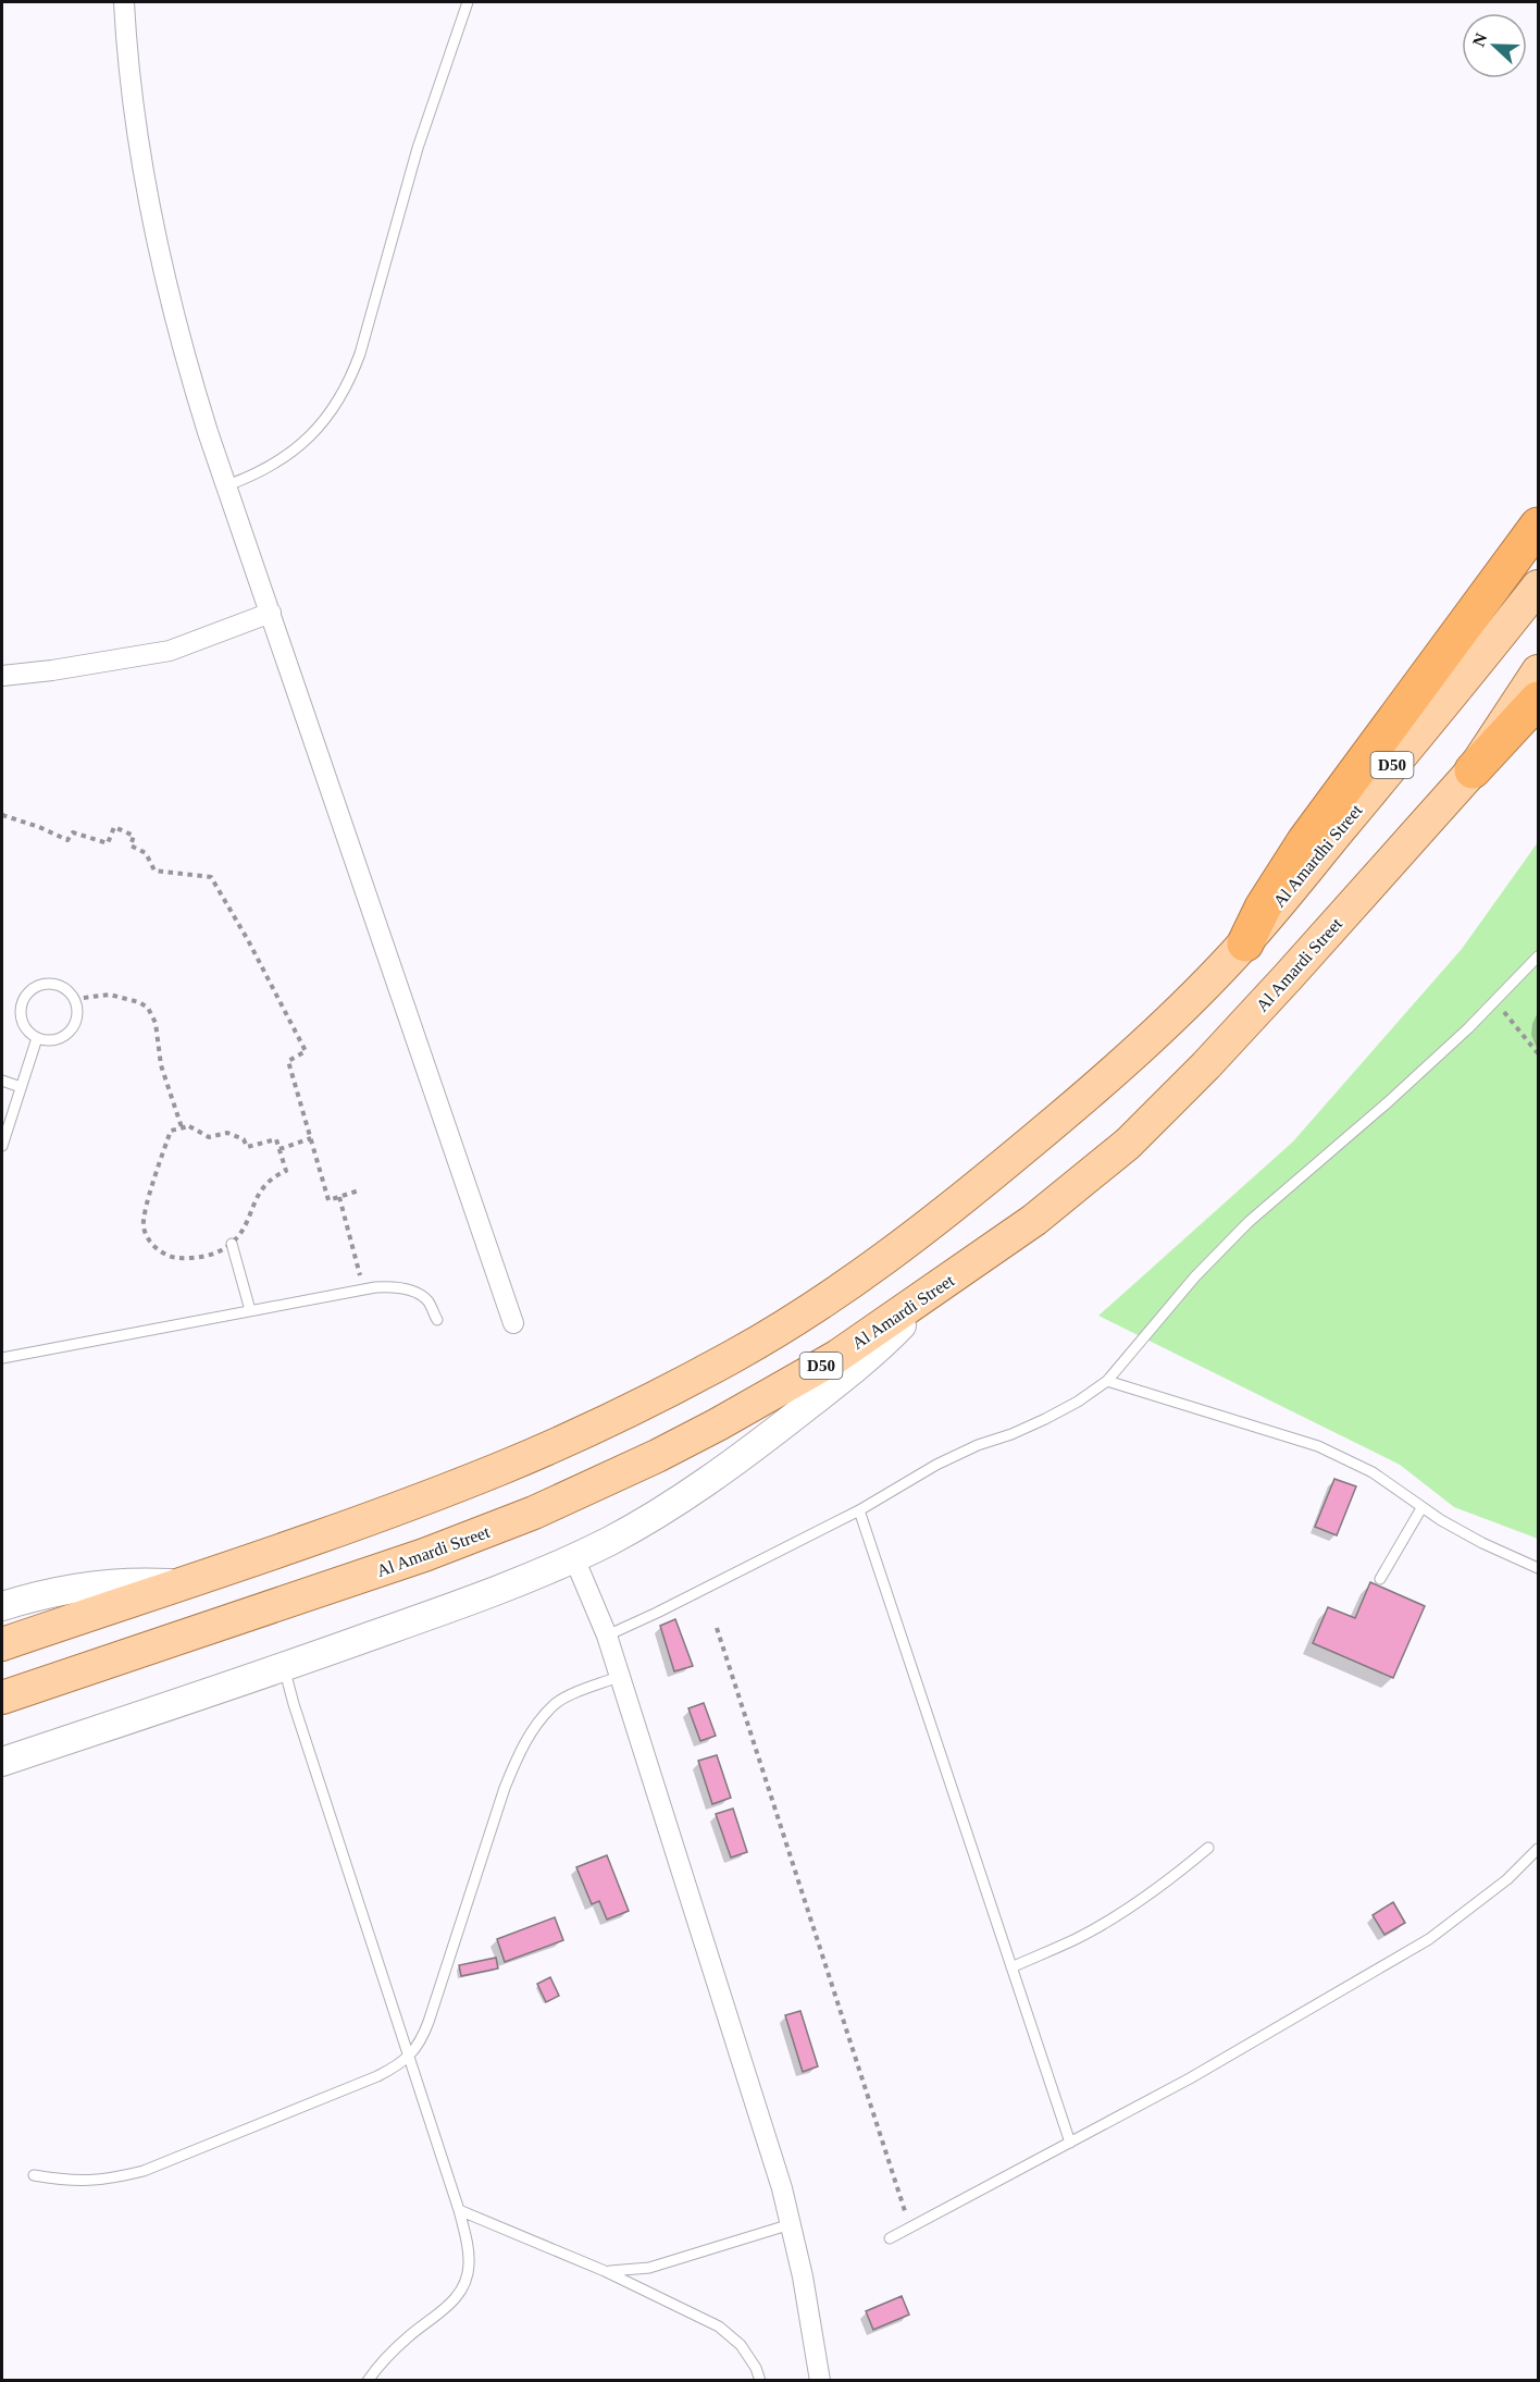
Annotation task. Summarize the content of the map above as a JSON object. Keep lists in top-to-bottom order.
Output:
{
  "streets": {
    "main road": ["D50", "Al Amardhi Street", "Al Amardi Street"]
  },
  "crossings": [
    ["D50", "Al Amardhi Street"],
    ["D50", "Al Amardi Street"]
  ],
  "north": "left"
}
